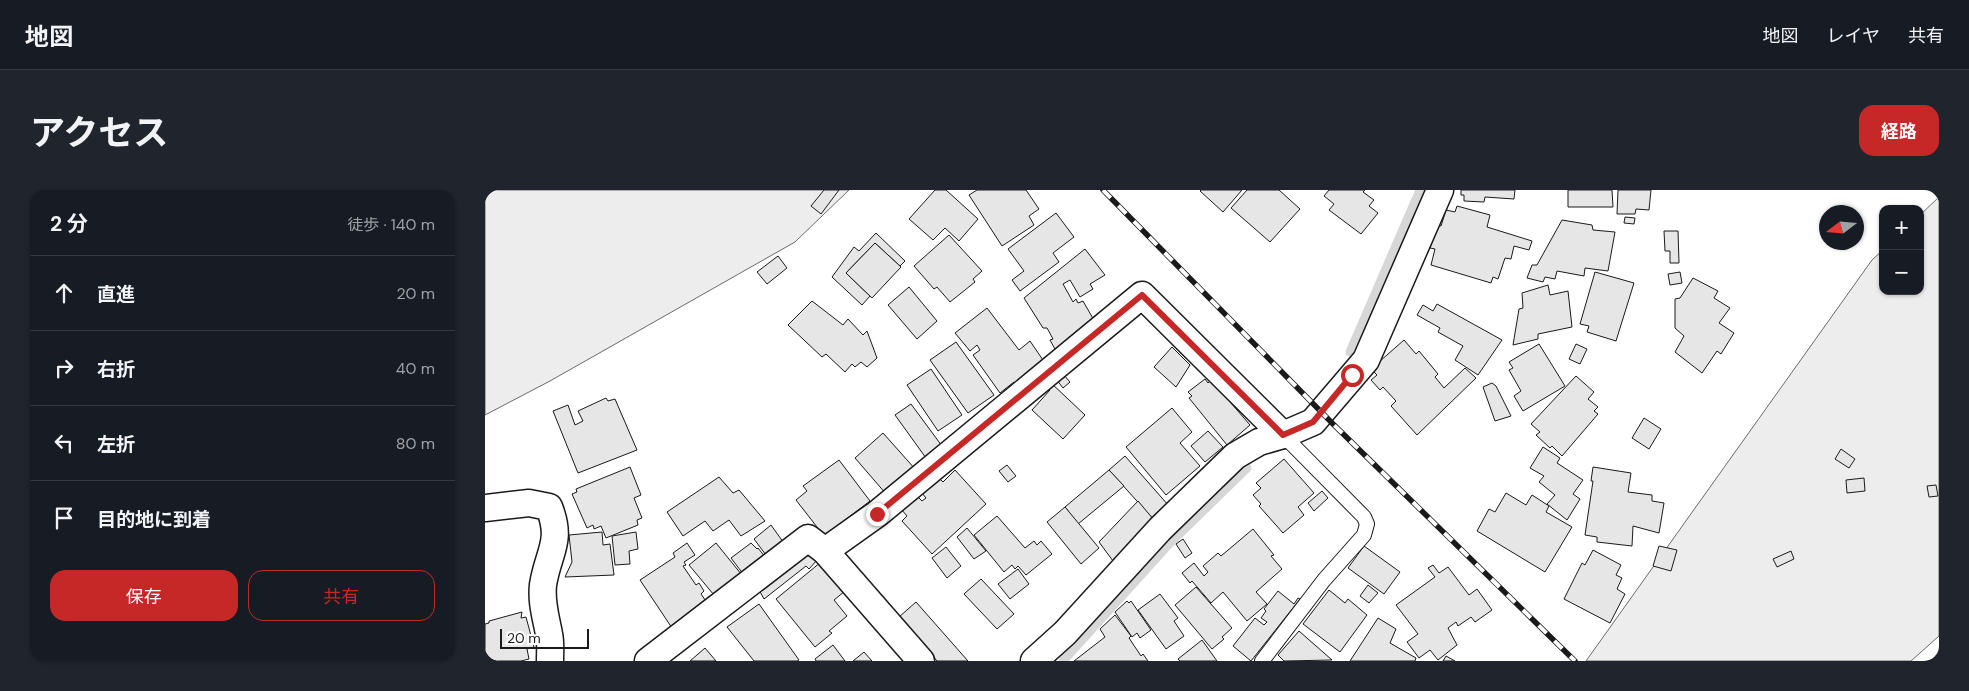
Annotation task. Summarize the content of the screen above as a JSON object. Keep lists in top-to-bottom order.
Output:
{
  "scale_bar": "20 m",
  "north": "left",
  "page": {
    "header": "地図",
    "nav": ["地図", "レイヤ", "共有"],
    "title": "アクセス",
    "buttons": [
      "経路",
      ["保存", "共有"]
    ],
    "heading": ["2 分", "徒歩 · 140 m"],
    "map_buttons": ["+", "−"],
    "list": [
      ["直進", "20 m"],
      ["右折", "40 m"],
      ["左折", "80 m"],
      "目的地に到着"
    ],
    "scale": "20 m"
  }
}
